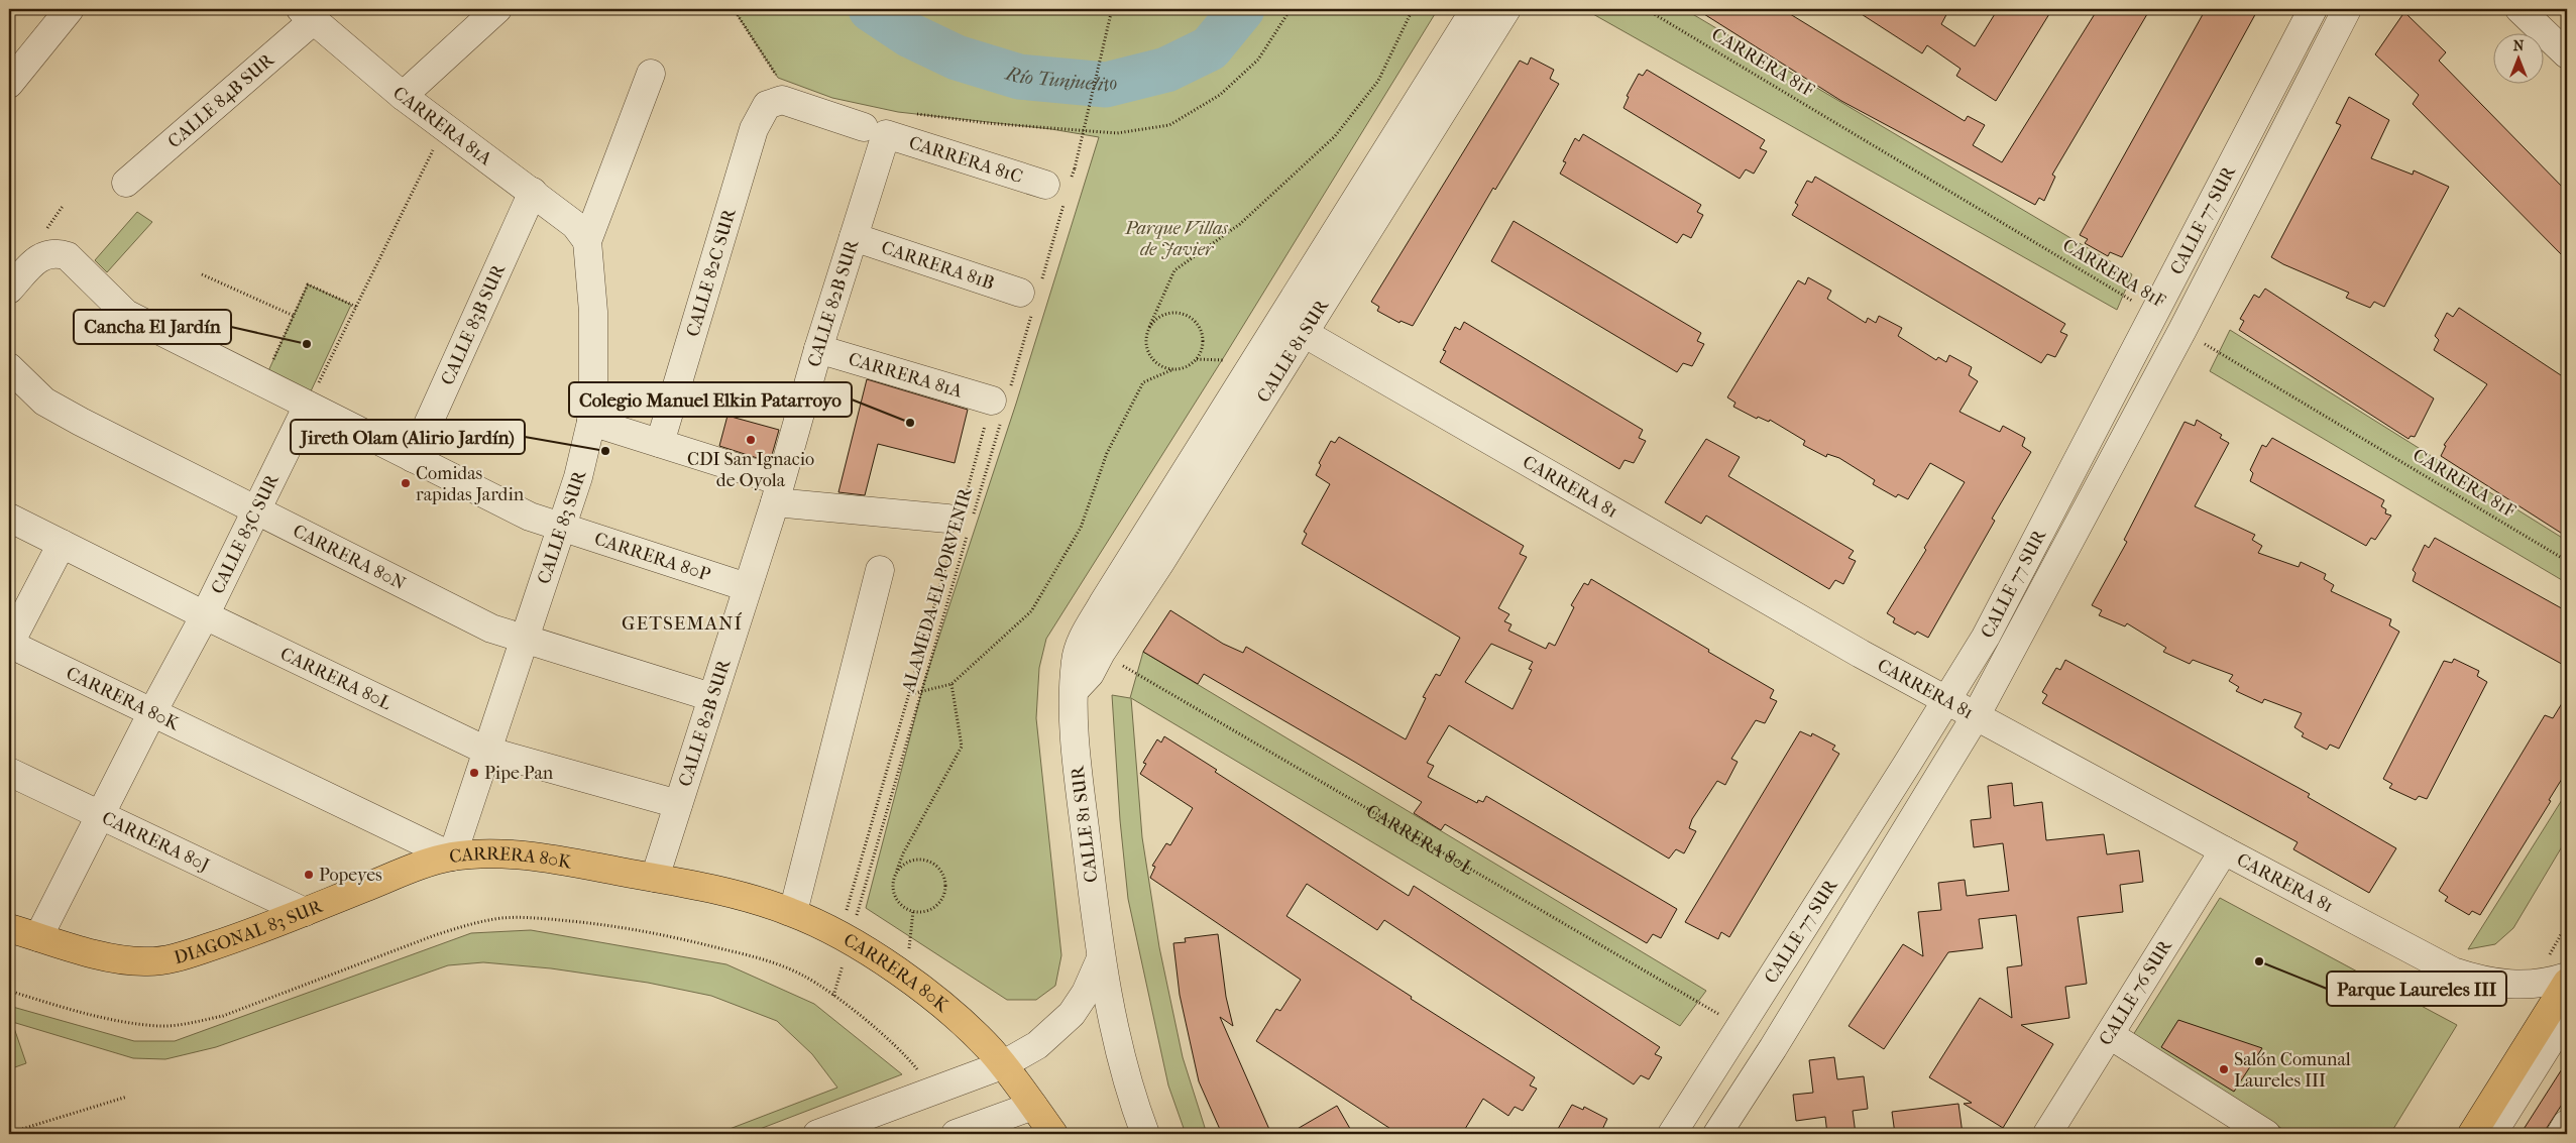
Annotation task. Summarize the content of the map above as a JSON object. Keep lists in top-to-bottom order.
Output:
{
  "streets": {
    "main road": ["CARRERA 80K", "DIAGONAL 83 SUR"],
    "street": [
      "CALLE 84B SUR",
      "CARRERA 81A",
      "CARRERA 81C",
      "CALLE 77 SUR",
      "CARRERA 81B",
      "CALLE 82C SUR",
      "CALLE 82B SUR",
      "CALLE 83B SUR",
      "CALLE 81 SUR",
      "CARRERA 81",
      "CALLE 83 SUR",
      "CALLE 83C SUR",
      "CARRERA 80P",
      "CARRERA 80N",
      "CARRERA 80L",
      "CARRERA 80J",
      "CALLE 76 SUR"
    ],
    "path": ["CARRERA 81F", "ALAMEDA EL PORVENIR"]
  },
  "crossings": [
    ["CARRERA 81F", "CALLE 77 SUR"],
    ["CALLE 84B SUR", "CARRERA 81A"],
    ["CARRERA 81A", "CALLE 82B SUR"],
    ["CARRERA 81A", "CALLE 83B SUR"],
    ["CARRERA 81A", "CALLE 83 SUR"],
    ["CARRERA 81A", "ALAMEDA EL PORVENIR"],
    ["CARRERA 81C", "CALLE 82C SUR"],
    ["CARRERA 81C", "CALLE 82B SUR"],
    ["CARRERA 81C", "ALAMEDA EL PORVENIR"],
    ["CALLE 77 SUR", "CARRERA 81"],
    ["CALLE 77 SUR", "CARRERA 80L"],
    ["CARRERA 81B", "CALLE 82B SUR"],
    ["CARRERA 81B", "ALAMEDA EL PORVENIR"],
    ["CALLE 82B SUR", "CARRERA 80P"],
    ["CALLE 82B SUR", "CARRERA 80N"],
    ["CALLE 82B SUR", "CARRERA 80L"],
    ["CALLE 82B SUR", "CARRERA 80K"],
    ["CALLE 83B SUR", "CARRERA 80P"],
    ["CALLE 81 SUR", "CARRERA 81"],
    ["CALLE 81 SUR", "CARRERA 80L"],
    ["CALLE 81 SUR", "CARRERA 80K"],
    ["CARRERA 81", "CALLE 76 SUR"],
    ["CALLE 83 SUR", "CARRERA 80P"],
    ["CALLE 83 SUR", "CARRERA 80N"],
    ["CALLE 83 SUR", "CARRERA 80L"],
    ["CALLE 83 SUR", "CARRERA 80K"],
    ["CALLE 83 SUR", "DIAGONAL 83 SUR"],
    ["CALLE 83C SUR", "CARRERA 80P"],
    ["CALLE 83C SUR", "CARRERA 80N"],
    ["CALLE 83C SUR", "CARRERA 80L"],
    ["CALLE 83C SUR", "CARRERA 80K"],
    ["CALLE 83C SUR", "CARRERA 80J"],
    ["CALLE 83C SUR", "DIAGONAL 83 SUR"],
    ["ALAMEDA EL PORVENIR", "CARRERA 80K"],
    ["CARRERA 80K", "DIAGONAL 83 SUR"],
    ["CARRERA 80J", "DIAGONAL 83 SUR"]
  ],
  "districts": ["GETSEMANÍ"],
  "water": ["Río Tunjuelito"],
  "parks": ["Parque Villas de Javier"],
  "places": [
    "Cancha El Jardín",
    "Colegio Manuel Elkin Patarroyo",
    "CDI San Ignacio de Oyola",
    "Jireth Olam (Alirio Jardín)",
    "Comidas rapidas Jardin",
    "Pipe Pan",
    "Popeyes",
    "Parque Laureles III",
    "Salón Comunal Laureles III"
  ],
  "north": "top"
}
